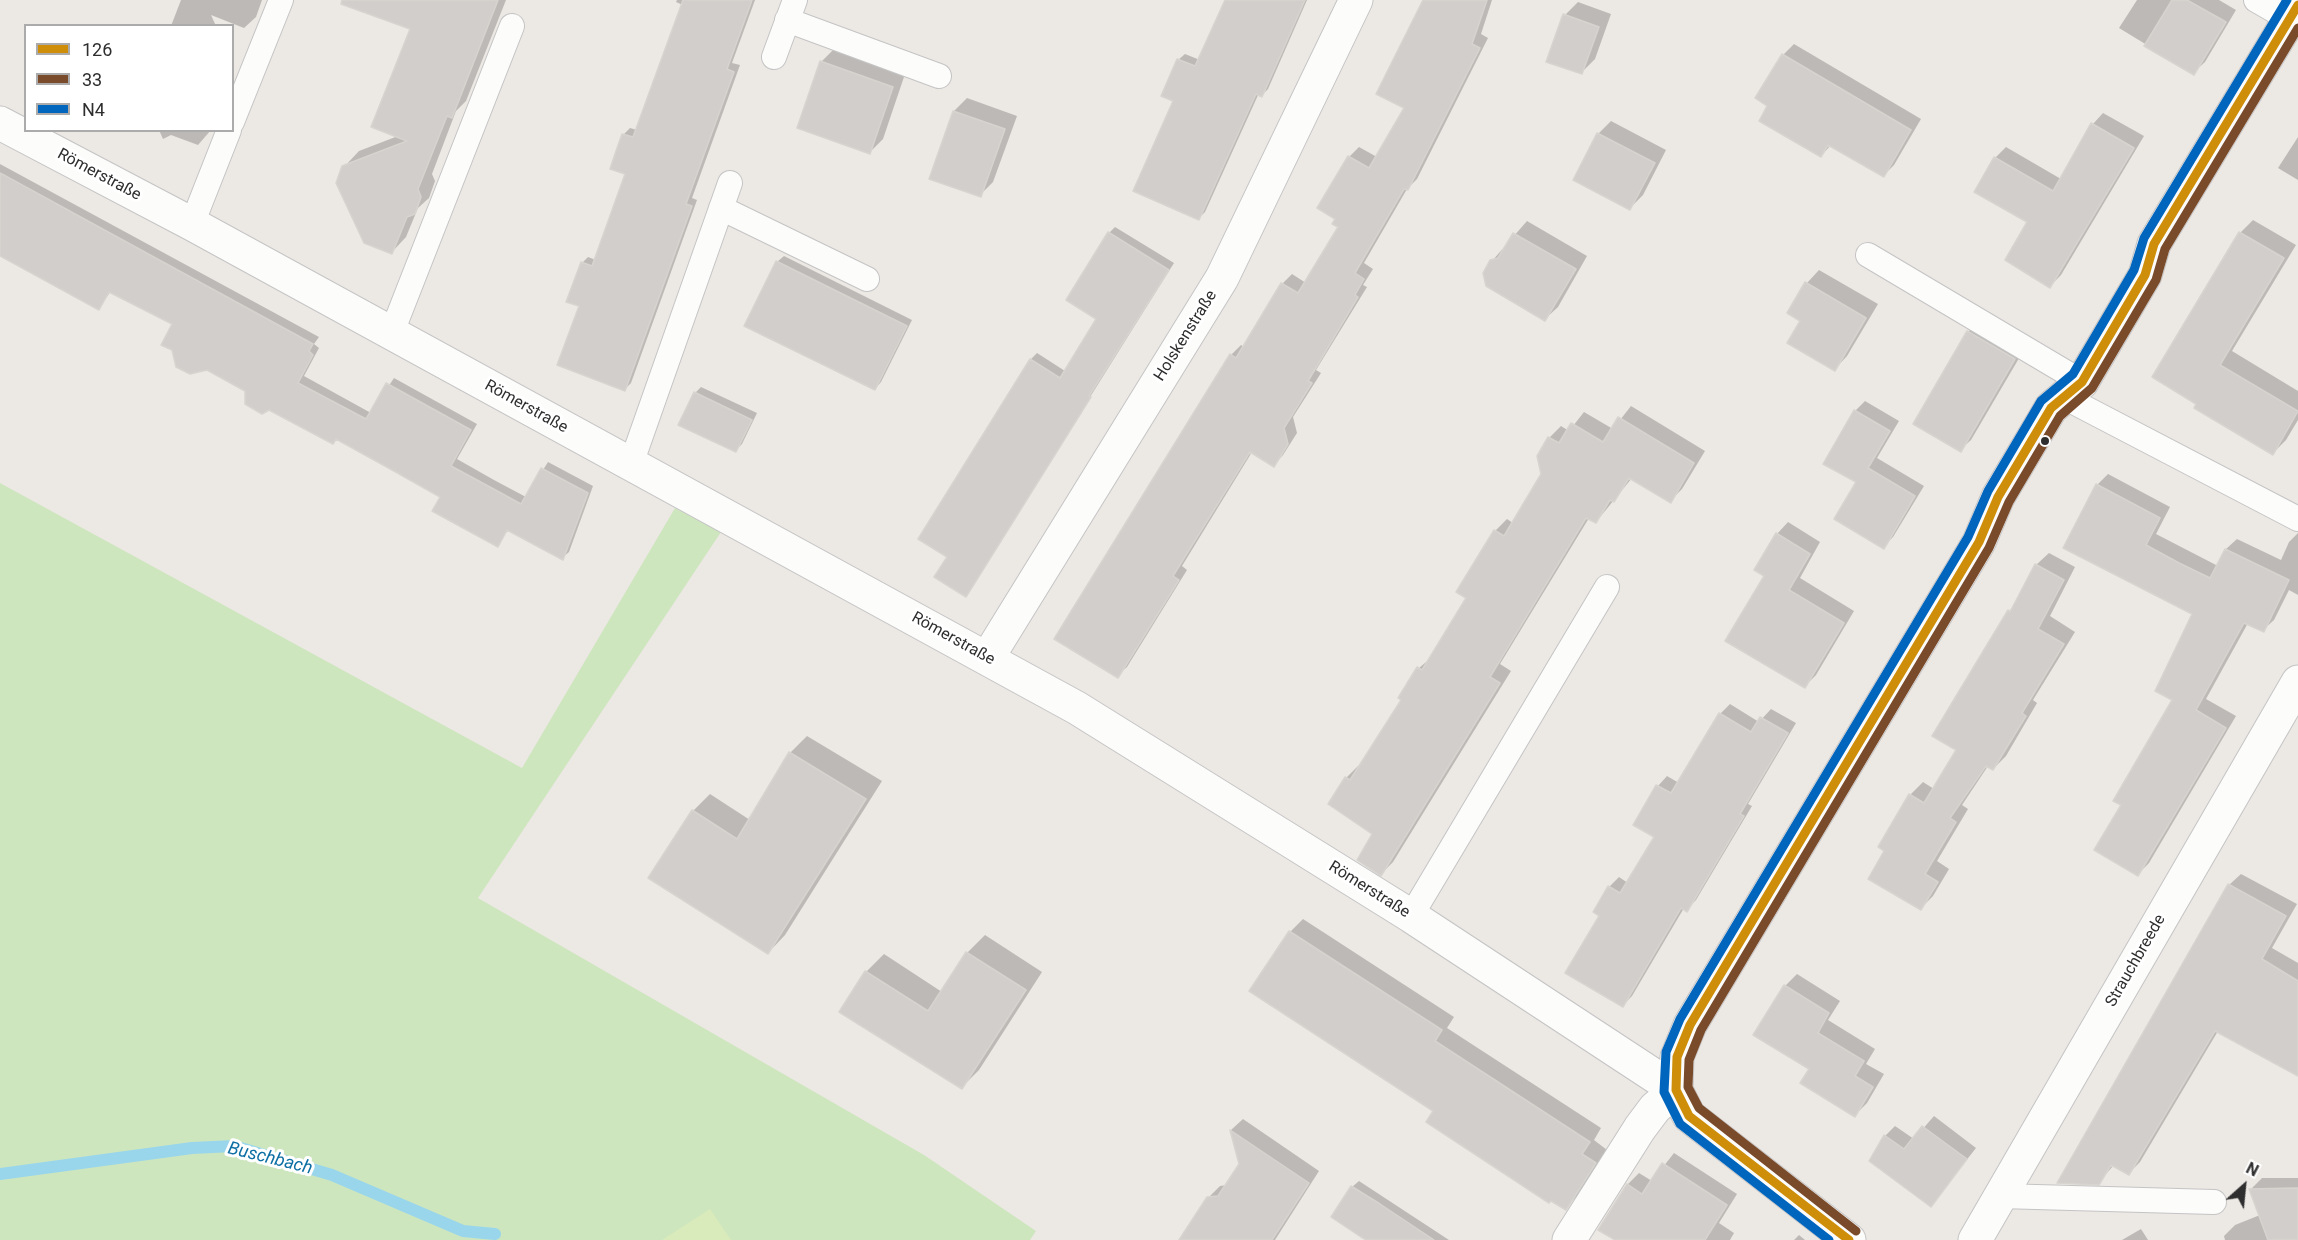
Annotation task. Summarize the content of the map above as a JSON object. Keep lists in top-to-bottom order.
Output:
{
  "streets": {
    "street": ["Römerstraße", "Holskenstraße", "Strauchbreede"]
  },
  "crossings": [
    ["Römerstraße", "Holskenstraße"]
  ],
  "water": ["Buschbach"],
  "lines": ["transit line N4", "transit line 126", "transit line 33"],
  "legend": ["126", "33", "N4"],
  "north": "top right"
}
